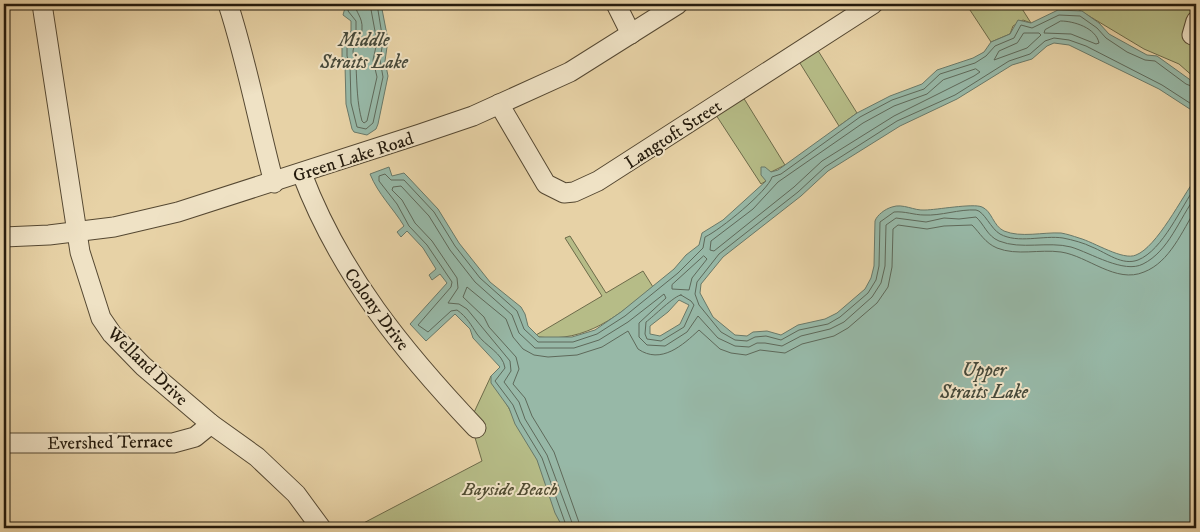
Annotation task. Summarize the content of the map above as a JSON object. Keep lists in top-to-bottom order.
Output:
{
  "streets": {
    "street": [
      "Langtoft Street",
      "Green Lake Road",
      "Colony Drive",
      "Welland Drive",
      "Evershed Terrace"
    ]
  },
  "crossings": [
    ["Langtoft Street", "Green Lake Road"],
    ["Green Lake Road", "Colony Drive"],
    ["Green Lake Road", "Welland Drive"],
    ["Welland Drive", "Evershed Terrace"]
  ],
  "water": ["Middle Straits Lake", "Upper Straits Lake"],
  "parks": ["Bayside Beach"]
}
